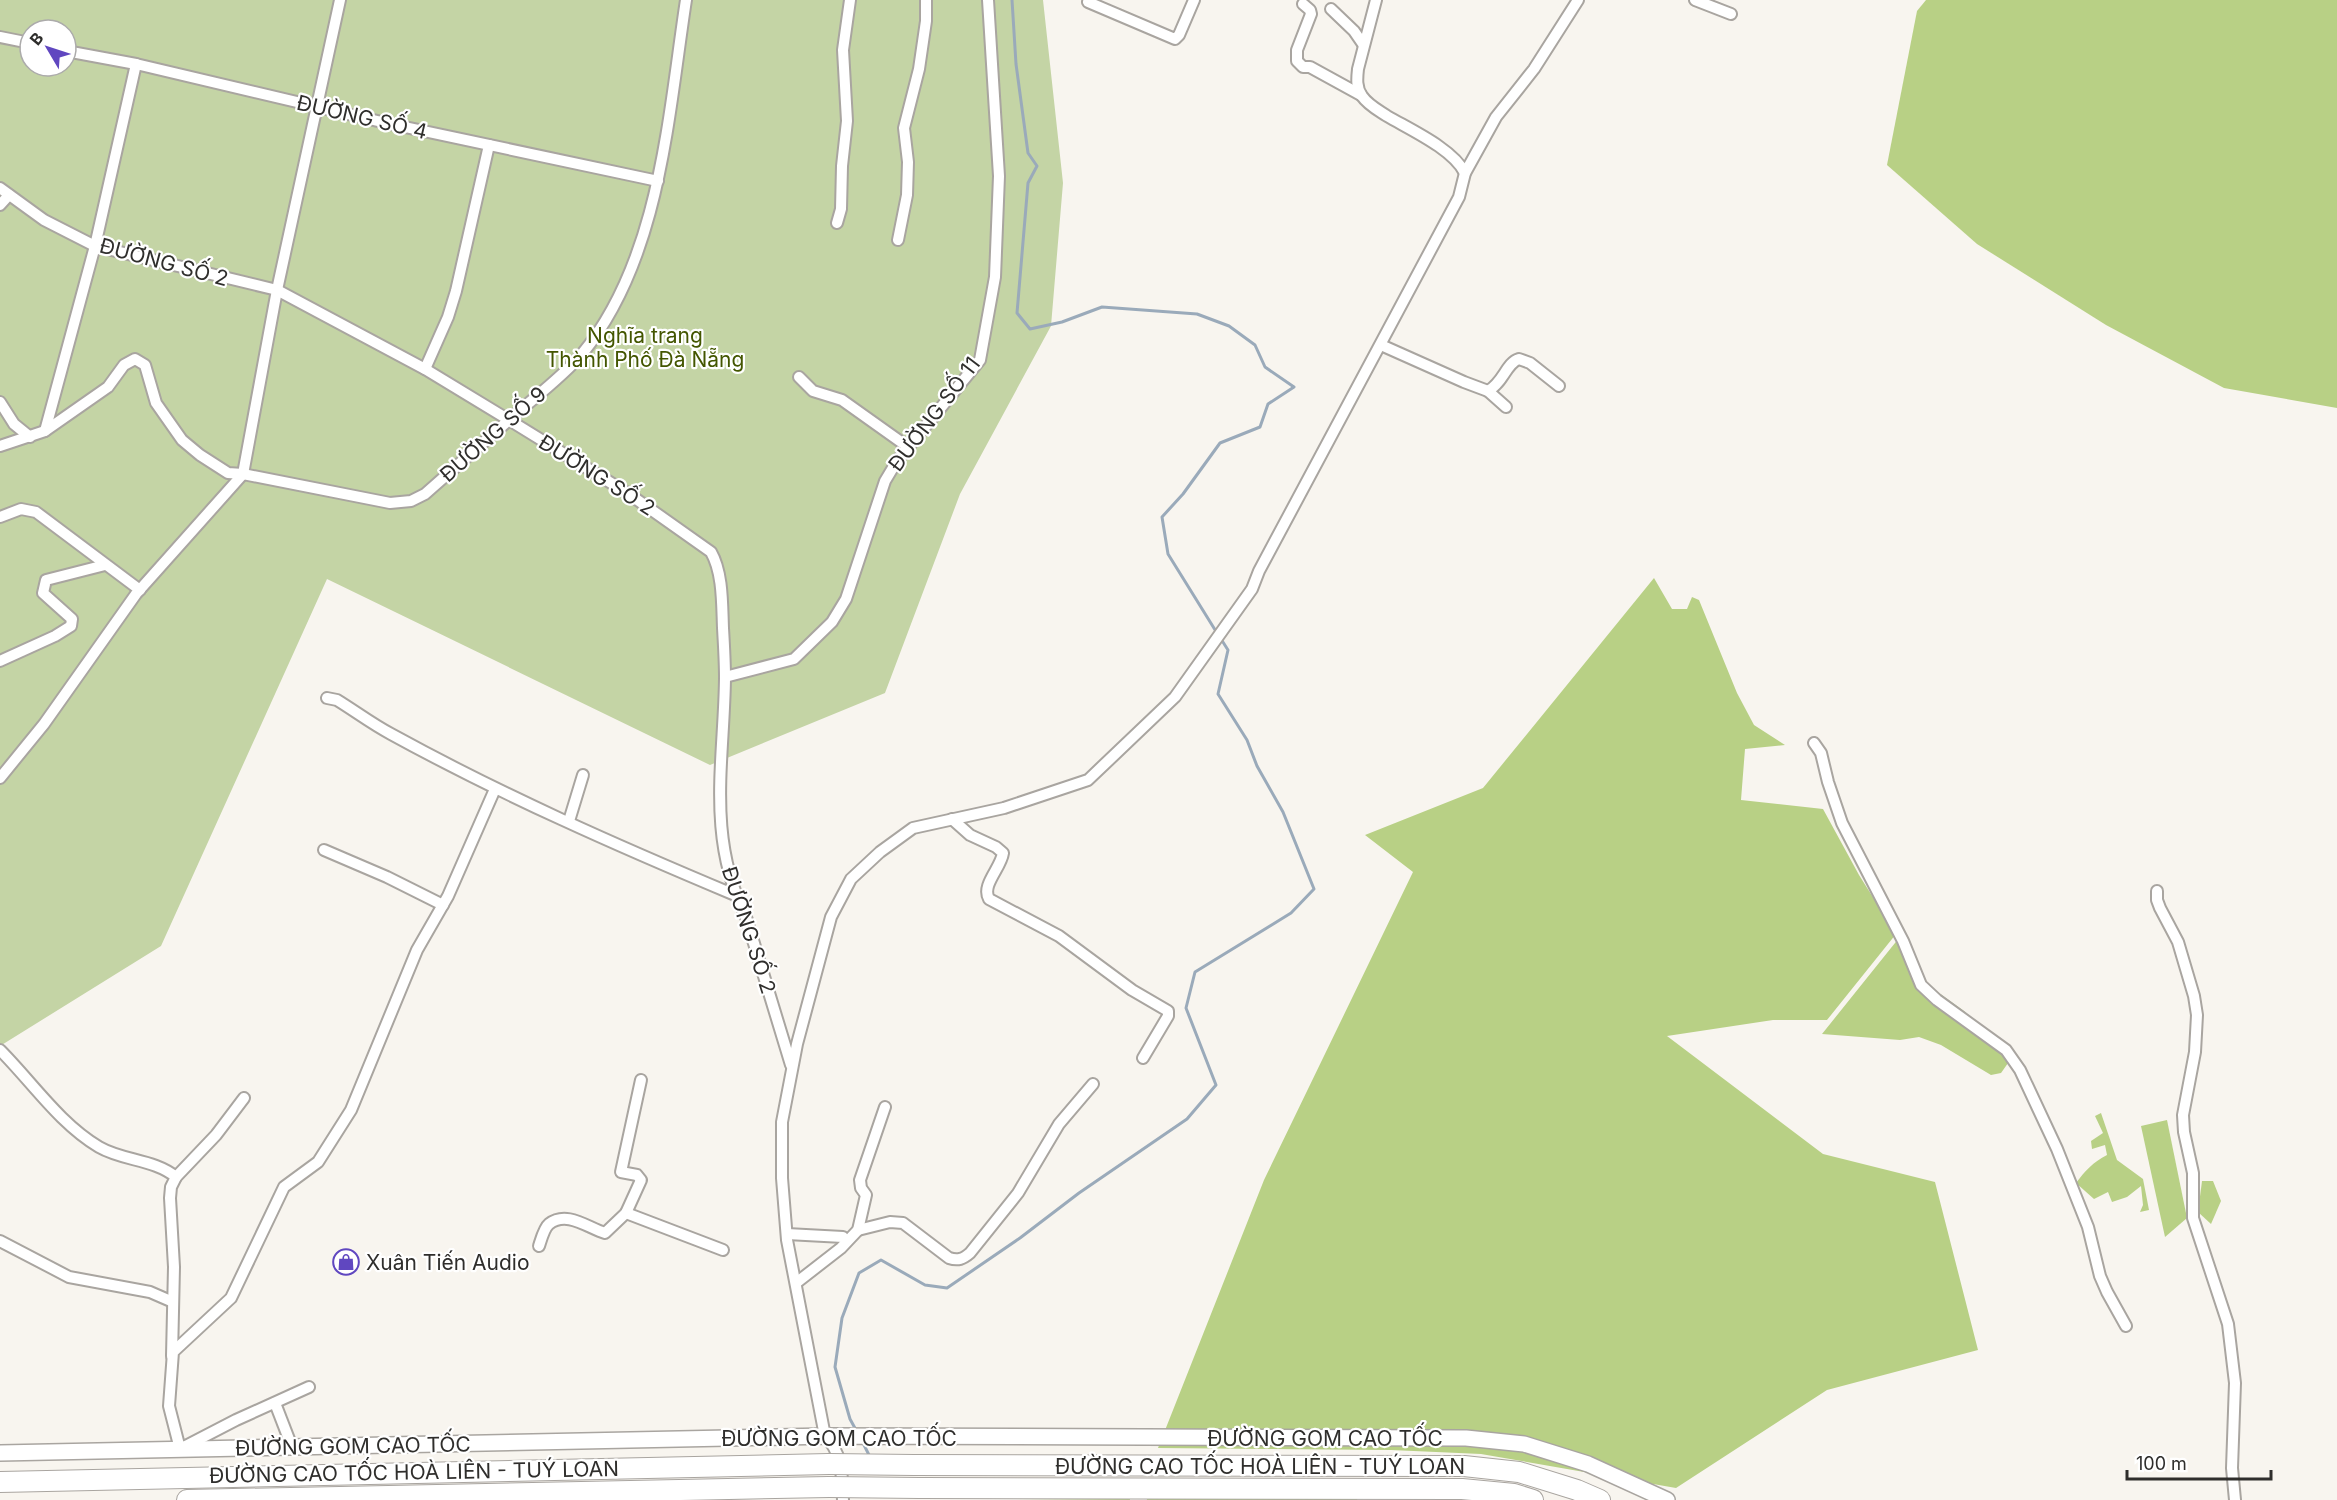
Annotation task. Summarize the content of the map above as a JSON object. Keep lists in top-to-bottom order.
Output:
{
  "streets": {
    "highway": ["ĐƯỜNG CAO TỐC HOÀ LIÊN - TUÝ LOAN"],
    "main road": ["ĐƯỜNG GOM CAO TỐC"],
    "street": [
      "ĐƯỜNG SỐ 4",
      "ĐƯỜNG SỐ 2",
      "ĐƯỜNG SỐ 11",
      "ĐƯỜNG SỐ 9"
    ]
  },
  "crossings": [
    ["ĐƯỜNG SỐ 4", "ĐƯỜNG SỐ 9"],
    ["ĐƯỜNG SỐ 2", "ĐƯỜNG SỐ 11"],
    ["ĐƯỜNG SỐ 2", "ĐƯỜNG SỐ 9"]
  ],
  "parks": ["Nghĩa trang Thành Phố Đà Nẵng"],
  "places": {
    "shop": ["Xuân Tiến Audio"]
  },
  "scale_bar": "100 m",
  "north": "top left"
}
